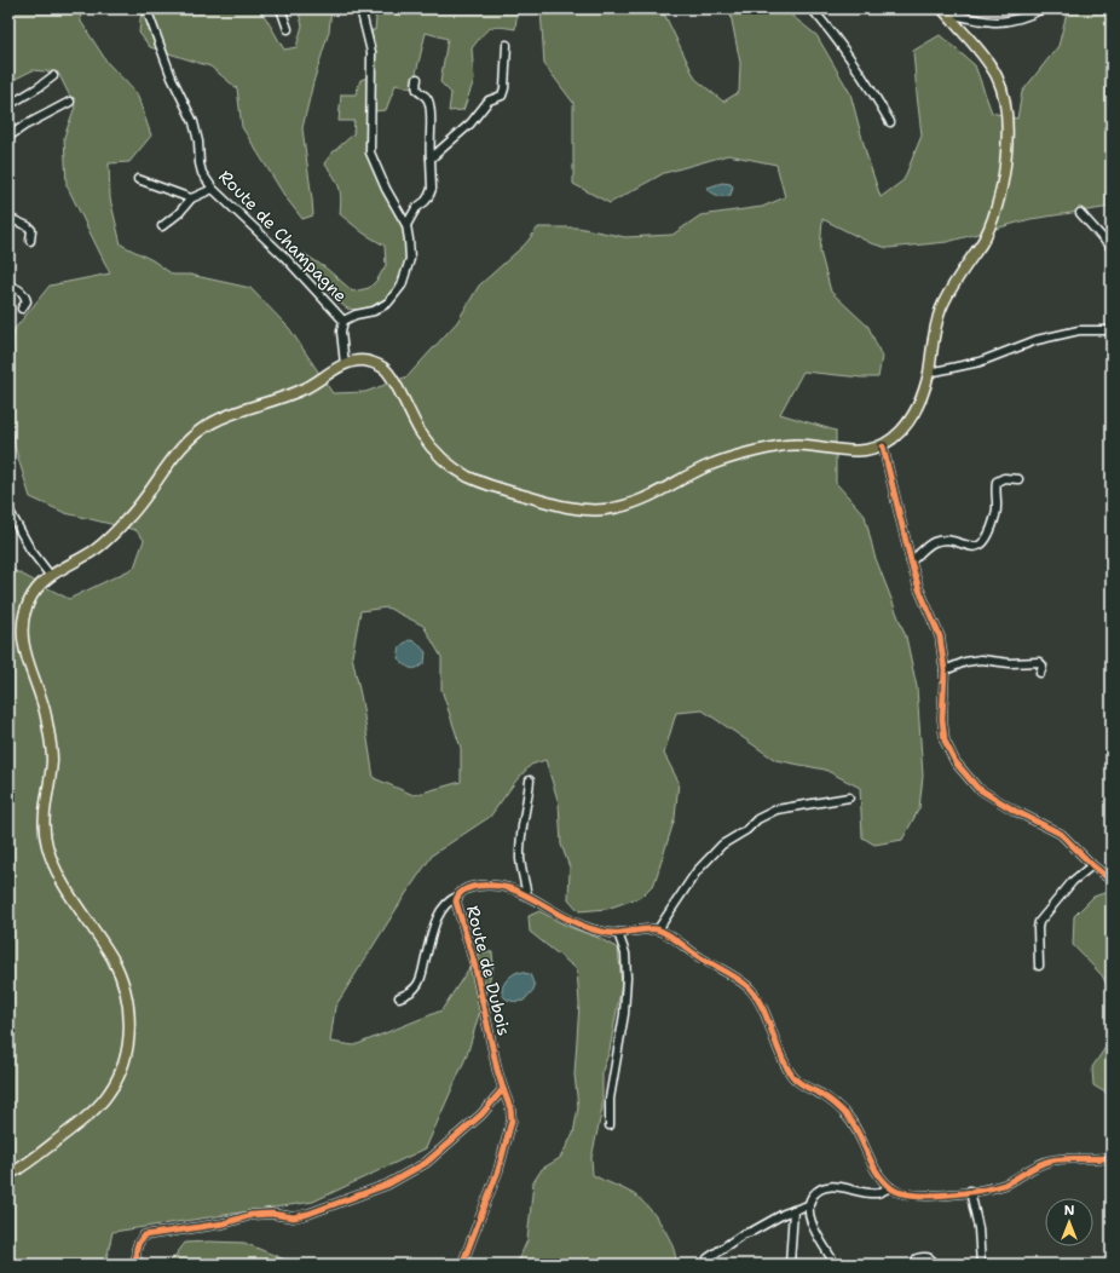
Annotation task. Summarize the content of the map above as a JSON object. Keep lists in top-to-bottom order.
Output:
{
  "streets": {
    "street": ["Route de Champagne", "Route de Dubois"]
  },
  "north": "top"
}
